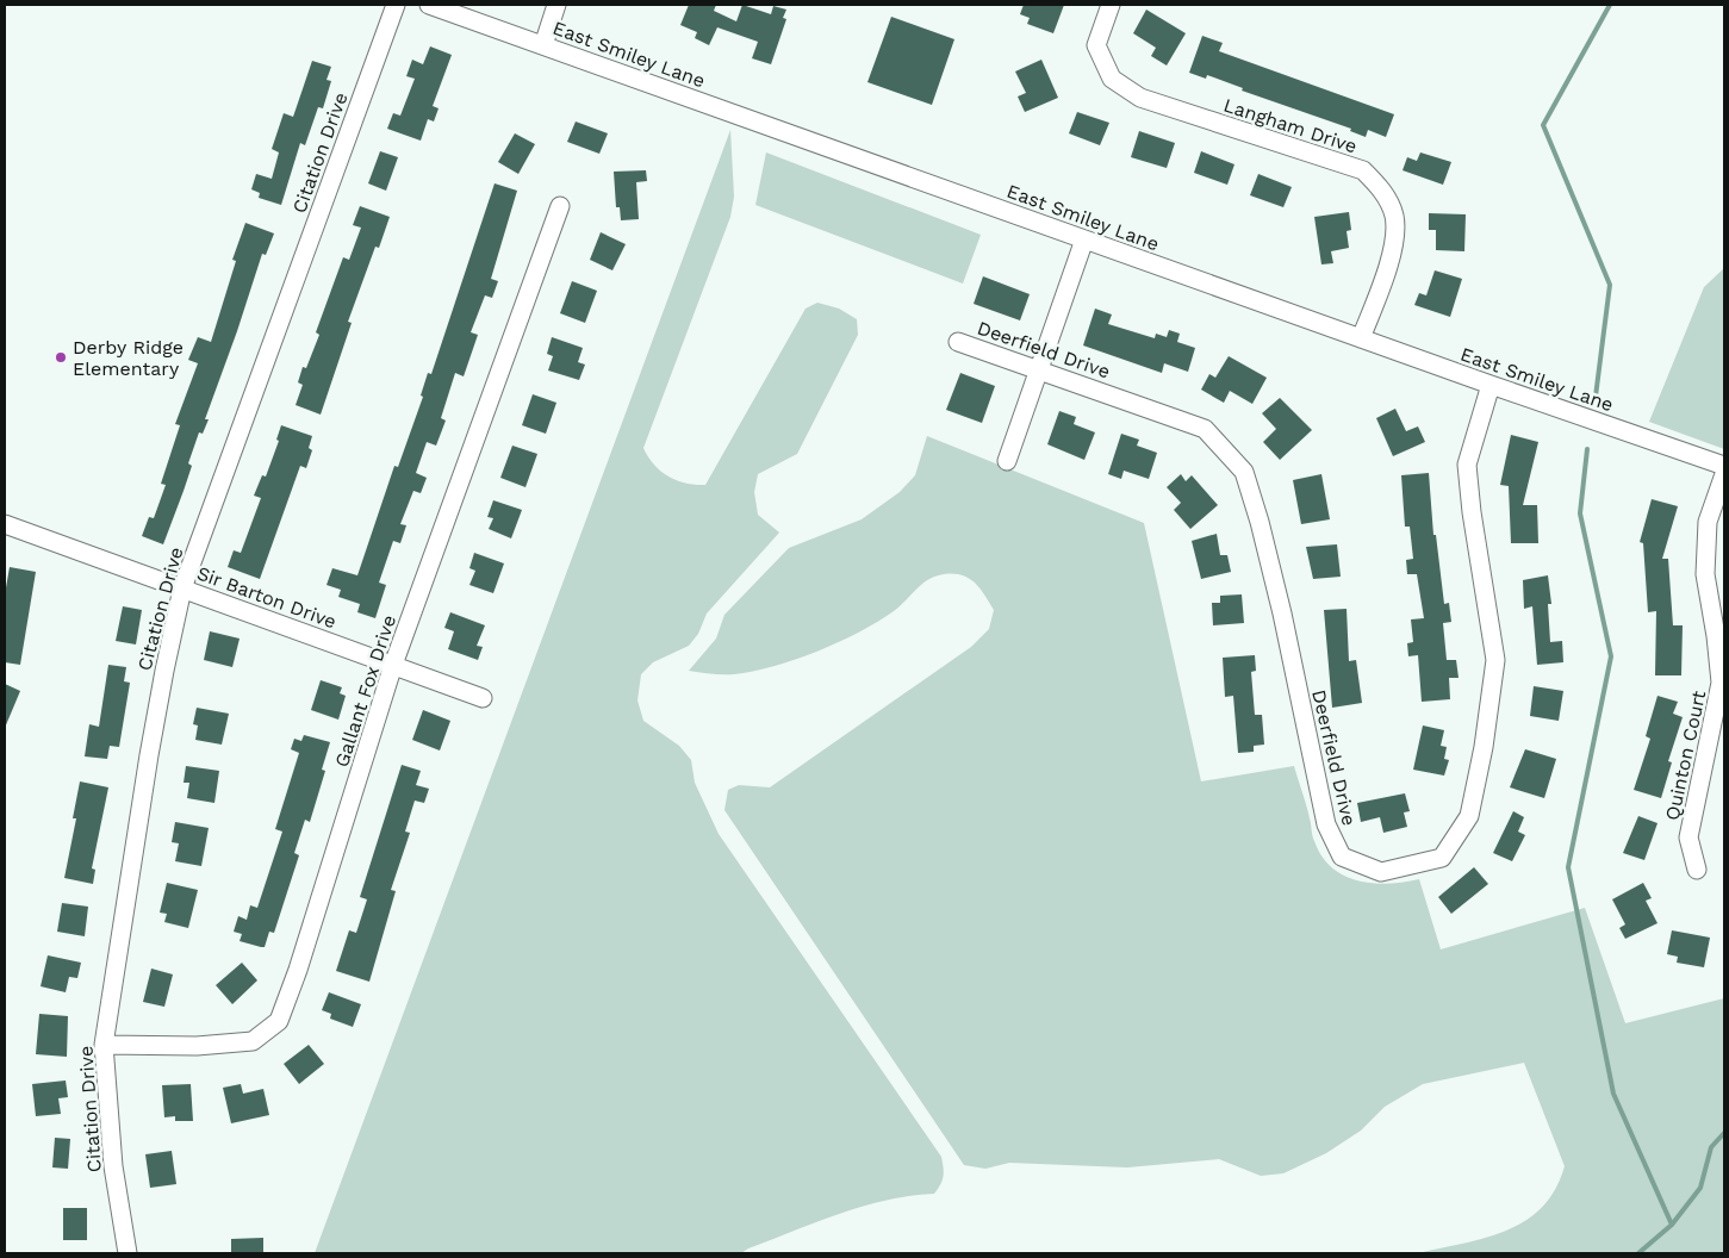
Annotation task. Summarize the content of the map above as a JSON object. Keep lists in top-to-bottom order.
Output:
{
  "streets": {
    "street": [
      "East Smiley Lane",
      "Langham Drive",
      "Citation Drive",
      "Deerfield Drive",
      "Sir Barton Drive",
      "Gallant Fox Drive",
      "Quinton Court"
    ]
  },
  "crossings": [
    ["East Smiley Lane", "Langham Drive"],
    ["East Smiley Lane", "Deerfield Drive"],
    ["Citation Drive", "Sir Barton Drive"],
    ["Citation Drive", "Gallant Fox Drive"],
    ["Sir Barton Drive", "Gallant Fox Drive"]
  ],
  "places": ["Derby Ridge Elementary"]
}
